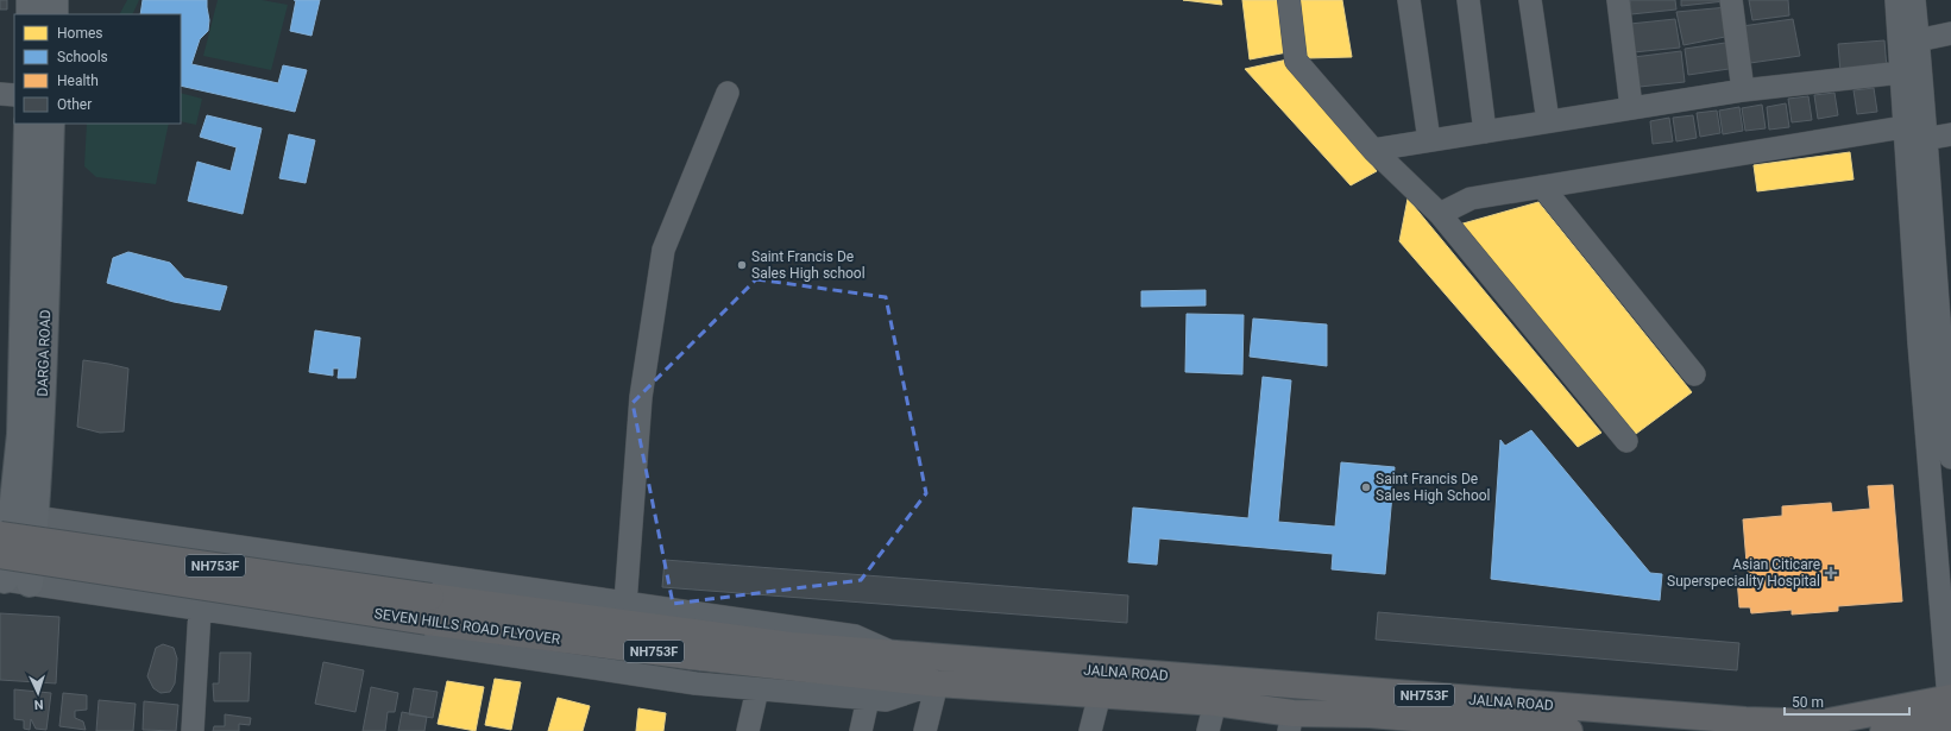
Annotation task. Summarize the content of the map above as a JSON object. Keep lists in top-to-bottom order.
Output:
{
  "streets": {
    "highway": ["NH753F", "SEVEN HILLS ROAD FLYOVER", "JALNA ROAD"],
    "main road": ["DARGA ROAD"]
  },
  "crossings": [
    ["DARGA ROAD", "SEVEN HILLS ROAD FLYOVER"],
    ["SEVEN HILLS ROAD FLYOVER", "JALNA ROAD"]
  ],
  "places": {
    "other": ["Saint Francis De Sales High school", "Saint Francis De Sales High School"],
    "health": ["Asian Citicare Superspeciality Hospital"]
  },
  "legend": [
    "Homes",
    "Schools",
    "Health",
    "Other"
  ],
  "scale_bar": "50 m",
  "north": "bottom"
}
